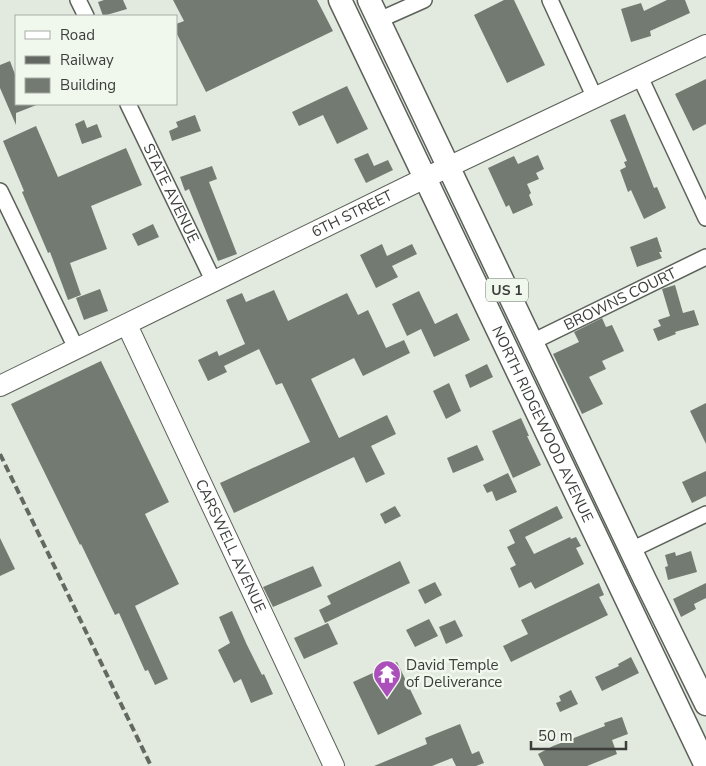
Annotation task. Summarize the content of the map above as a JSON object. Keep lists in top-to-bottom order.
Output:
{
  "streets": {
    "main road": ["US 1", "NORTH RIDGEWOOD AVENUE"],
    "street": [
      "STATE AVENUE",
      "6TH STREET",
      "BROWNS COURT",
      "CARSWELL AVENUE"
    ]
  },
  "crossings": [
    ["STATE AVENUE", "6TH STREET"],
    ["6TH STREET", "NORTH RIDGEWOOD AVENUE"],
    ["6TH STREET", "CARSWELL AVENUE"],
    ["BROWNS COURT", "NORTH RIDGEWOOD AVENUE"]
  ],
  "places": {
    "temple": ["David Temple of Deliverance"]
  },
  "legend": ["Road", "Railway", "Building"],
  "scale_bar": "50 m"
}
